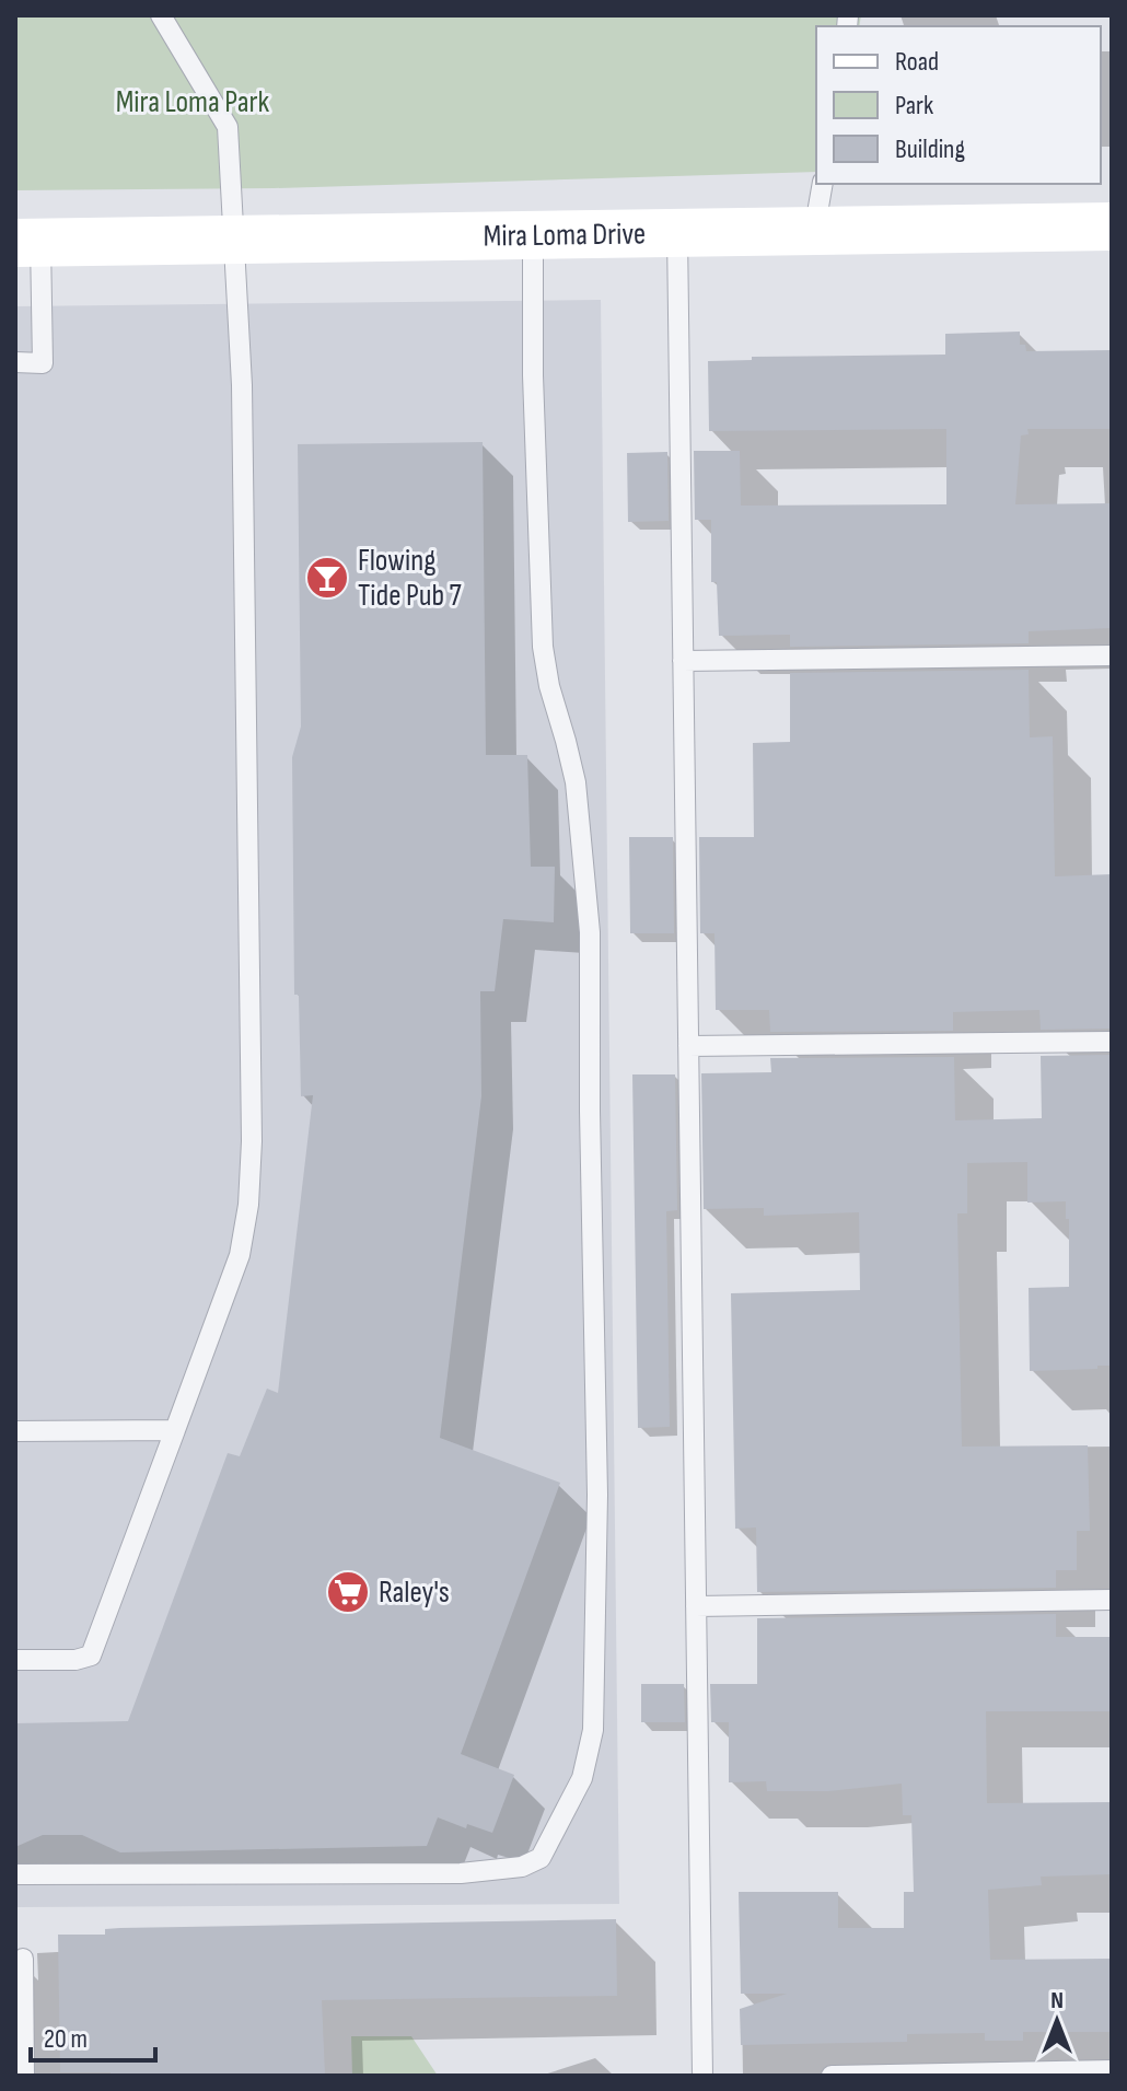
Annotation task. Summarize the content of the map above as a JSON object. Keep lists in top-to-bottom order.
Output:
{
  "streets": {
    "main road": ["Mira Loma Drive"]
  },
  "parks": ["Mira Loma Park"],
  "places": {
    "bar": ["Flowing Tide Pub 7"],
    "supermarket": ["Raley's"]
  },
  "legend": ["Road", "Park", "Building"],
  "scale_bar": "20 m",
  "north": "top"
}
